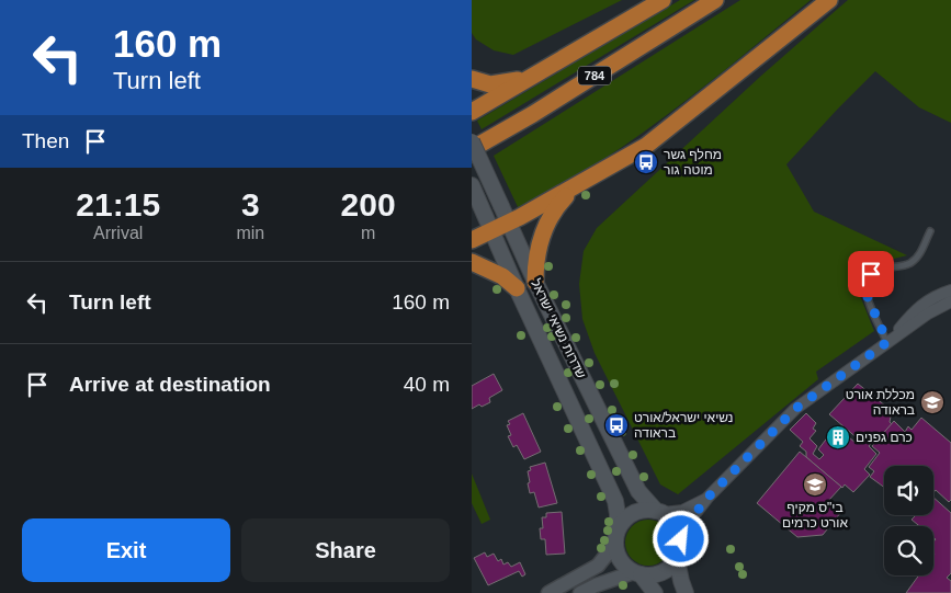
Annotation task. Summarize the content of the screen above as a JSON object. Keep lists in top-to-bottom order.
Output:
{
  "streets": {
    "main road": ["784", "שדרות נשיאי ישראל"]
  },
  "places": {
    "bus stop": ["מחלף גשר מוטה גור", "נשיאי ישראל/אורט בראודה"],
    "school or university": ["מכללת אורט בראודה", "בי\"ס מקיף אורט כרמים"],
    "building": ["כרם גפנים"]
  },
  "page": {
    "turn": ["160 m", "Turn left"],
    "then": "Then",
    "eta": [
      "21:15",
      "Arrival",
      "3",
      "min",
      "200",
      "m"
    ],
    "list": [
      {
        "name": "Turn left",
        "value": "160 m"
      },
      {
        "name": "Arrive at destination",
        "value": "40 m"
      }
    ],
    "buttons": ["Exit", "Share"]
  }
}
